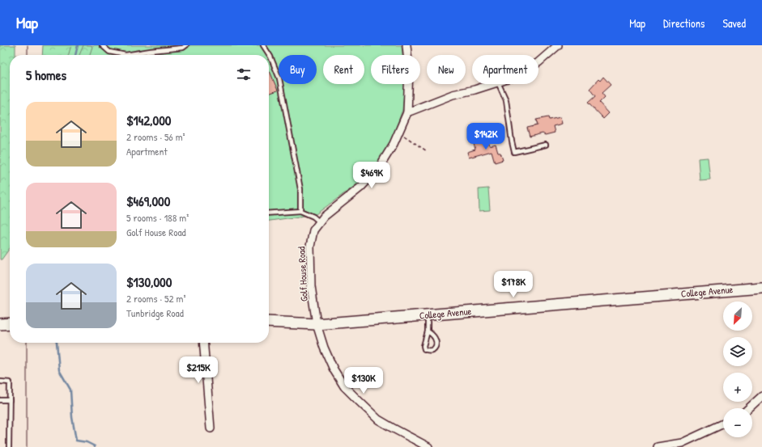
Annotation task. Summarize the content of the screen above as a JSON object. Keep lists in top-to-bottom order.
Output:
{
  "streets": {
    "main road": ["College Avenue"],
    "street": ["Golf House Road"]
  },
  "crossings": [
    ["Golf House Road", "College Avenue"]
  ],
  "north": "bottom left",
  "page": {
    "header": "Map",
    "nav": ["Map", "Directions", "Saved"],
    "chip": [
      "Buy",
      "Rent",
      "Filters",
      "New",
      "Apartment"
    ],
    "heading": "5 homes",
    "list": [
      {
        "name": "$142,000",
        "note": "2 rooms · 56 m² · Apartment"
      },
      {
        "name": "$469,000",
        "note": "5 rooms · 188 m² · Golf House Road"
      },
      {
        "name": "$130,000",
        "note": "2 rooms · 52 m² · Tunbridge Road"
      }
    ],
    "price": [
      "$142K",
      "$469K",
      "$178K",
      "$215K",
      "$130K"
    ],
    "map_buttons": ["+", "−"]
  }
}
